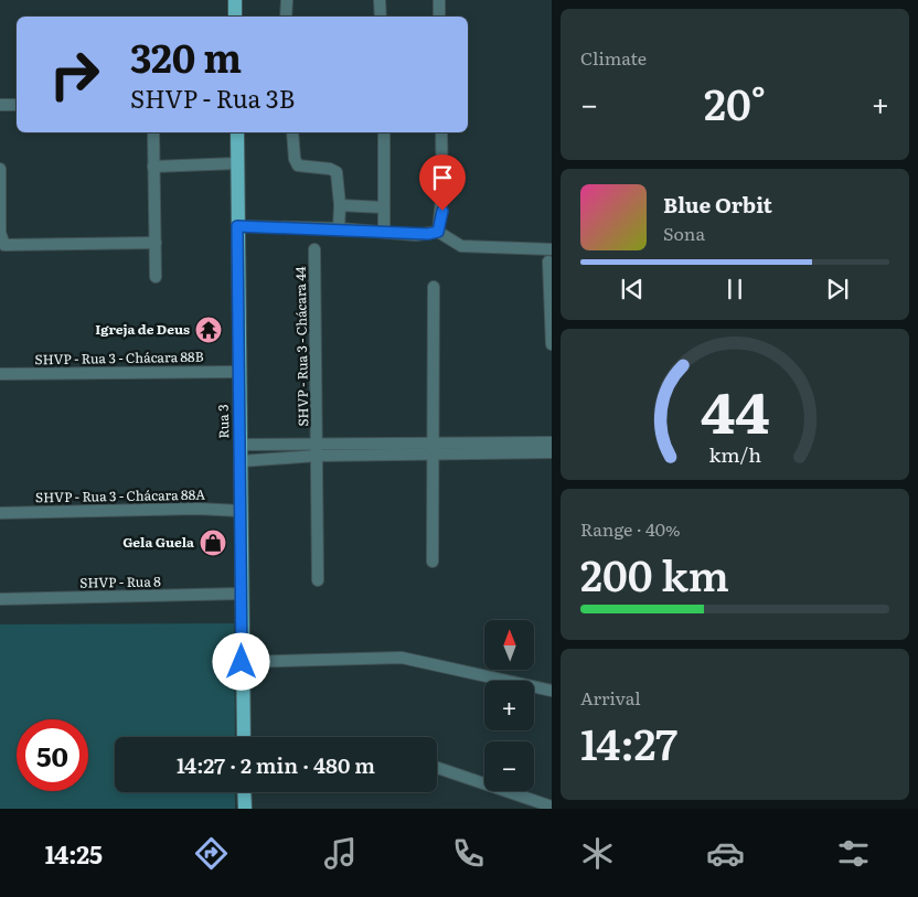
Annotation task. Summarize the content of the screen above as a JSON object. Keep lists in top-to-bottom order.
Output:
{
  "streets": {
    "main road": ["Rua 3"],
    "street": [
      "SHVP - Rua 3 - Chácara 44",
      "SHVP - Rua 3 - Chácara 88B",
      "SHVP - Rua 3 - Chácara 88A",
      "SHVP - Rua 8"
    ]
  },
  "crossings": [
    ["SHVP - Rua 3 - Chácara 44", "Rua 3"],
    ["SHVP - Rua 3 - Chácara 88B", "Rua 3"],
    ["Rua 3", "SHVP - Rua 3 - Chácara 88A"],
    ["Rua 3", "SHVP - Rua 8"]
  ],
  "places": {
    "temple": ["Igreja de Deus"],
    "shop": ["Gela Guela"]
  },
  "north": "top",
  "page": {
    "tile": [
      "Climate",
      ["Range · 40%", "200 km"],
      ["Arrival", "14:27"]
    ],
    "turn": ["320 m", "SHVP - Rua 3B"],
    "heat": ["−", "20°", "+"],
    "song": ["Blue Orbit", "Sona"],
    "map_buttons": ["+", "−"],
    "limit": "50",
    "trip": "14:27 · 2 min · 480 m",
    "tabs": "14:25",
    "gauge": ["44", "km/h"]
  }
}
